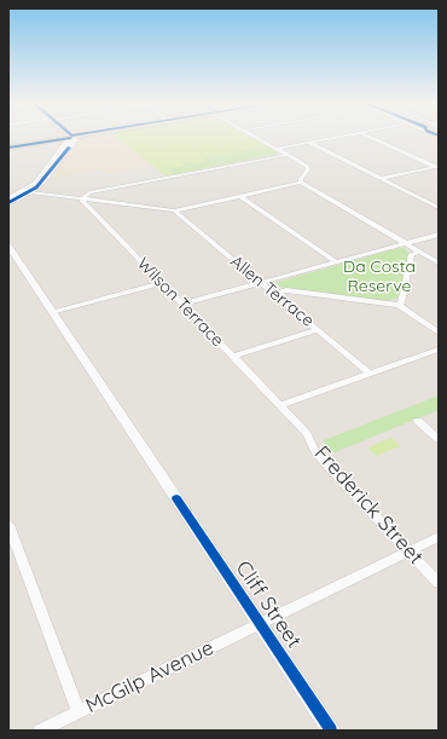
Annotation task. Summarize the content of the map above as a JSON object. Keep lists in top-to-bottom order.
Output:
{
  "streets": {
    "street": [
      "Allen Terrace",
      "Wilson Terrace",
      "Frederick Street",
      "Cliff Street",
      "McGilp Avenue"
    ]
  },
  "crossings": [
    ["Wilson Terrace", "Frederick Street"],
    ["Frederick Street", "McGilp Avenue"],
    ["Cliff Street", "McGilp Avenue"]
  ],
  "parks": ["Da Costa Reserve"]
}
